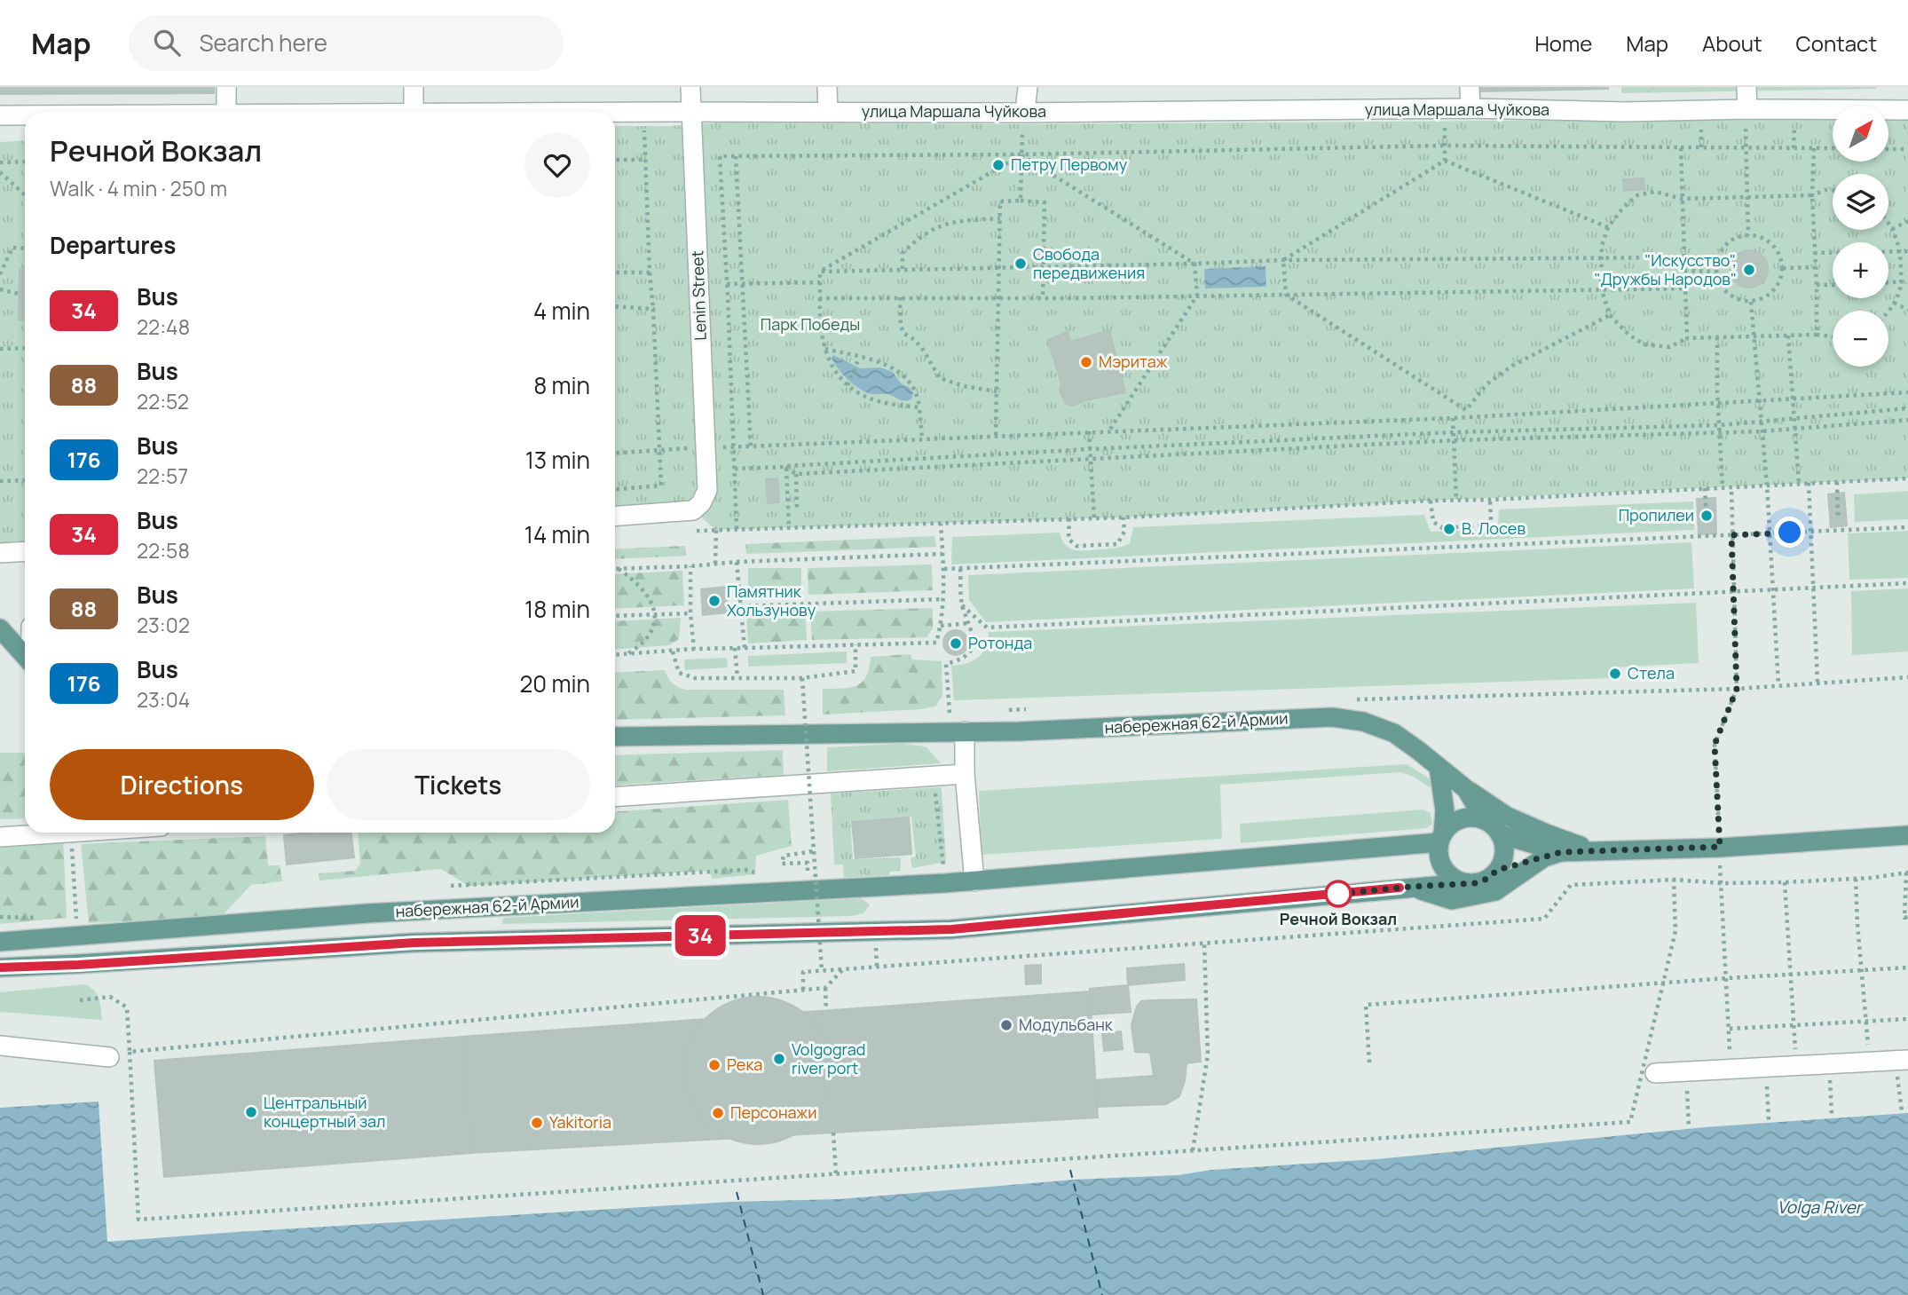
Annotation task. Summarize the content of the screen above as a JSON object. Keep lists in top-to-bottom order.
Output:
{
  "streets": {
    "main road": ["набережная 62-й Армии"],
    "street": ["улица Маршала Чуйкова", "Lenin Street"]
  },
  "crossings": [
    ["улица Маршала Чуйкова", "Lenin Street"]
  ],
  "water": ["Volga River"],
  "parks": ["Парк Победы"],
  "places": [
    "Петру Первому",
    "Свобода передвижения",
    "\"Искусство\", \"Дружбы Народов\"",
    "Мэритаж",
    "Пропилеи",
    "В. Лосев",
    "Памятник Хользунову",
    "Ротонда",
    "Стела",
    "Речной Вокзал",
    "Модульбанк",
    "Volgograd river port",
    "Река",
    "Центральный концертный зал",
    "Персонажи",
    "Yakitoria"
  ],
  "lines": ["bus line 34"],
  "north": "top right",
  "page": {
    "header": "Map",
    "search": "Search here",
    "nav": [
      "Home",
      "Map",
      "About",
      "Contact"
    ],
    "on_map": "34",
    "map_buttons": ["+", "−"],
    "heading": [
      ["Речной Вокзал", "Walk · 4 min · 250 m"],
      "Departures"
    ],
    "list": [
      {
        "mark": "34",
        "name": "Bus",
        "note": "22:48",
        "value": "4 min"
      },
      {
        "mark": "88",
        "name": "Bus",
        "note": "22:52",
        "value": "8 min"
      },
      {
        "mark": "176",
        "name": "Bus",
        "note": "22:57",
        "value": "13 min"
      },
      {
        "mark": "34",
        "name": "Bus",
        "note": "22:58",
        "value": "14 min"
      },
      {
        "mark": "88",
        "name": "Bus",
        "note": "23:02",
        "value": "18 min"
      },
      {
        "mark": "176",
        "name": "Bus",
        "note": "23:04",
        "value": "20 min"
      }
    ],
    "buttons": ["Directions", "Tickets"]
  }
}
